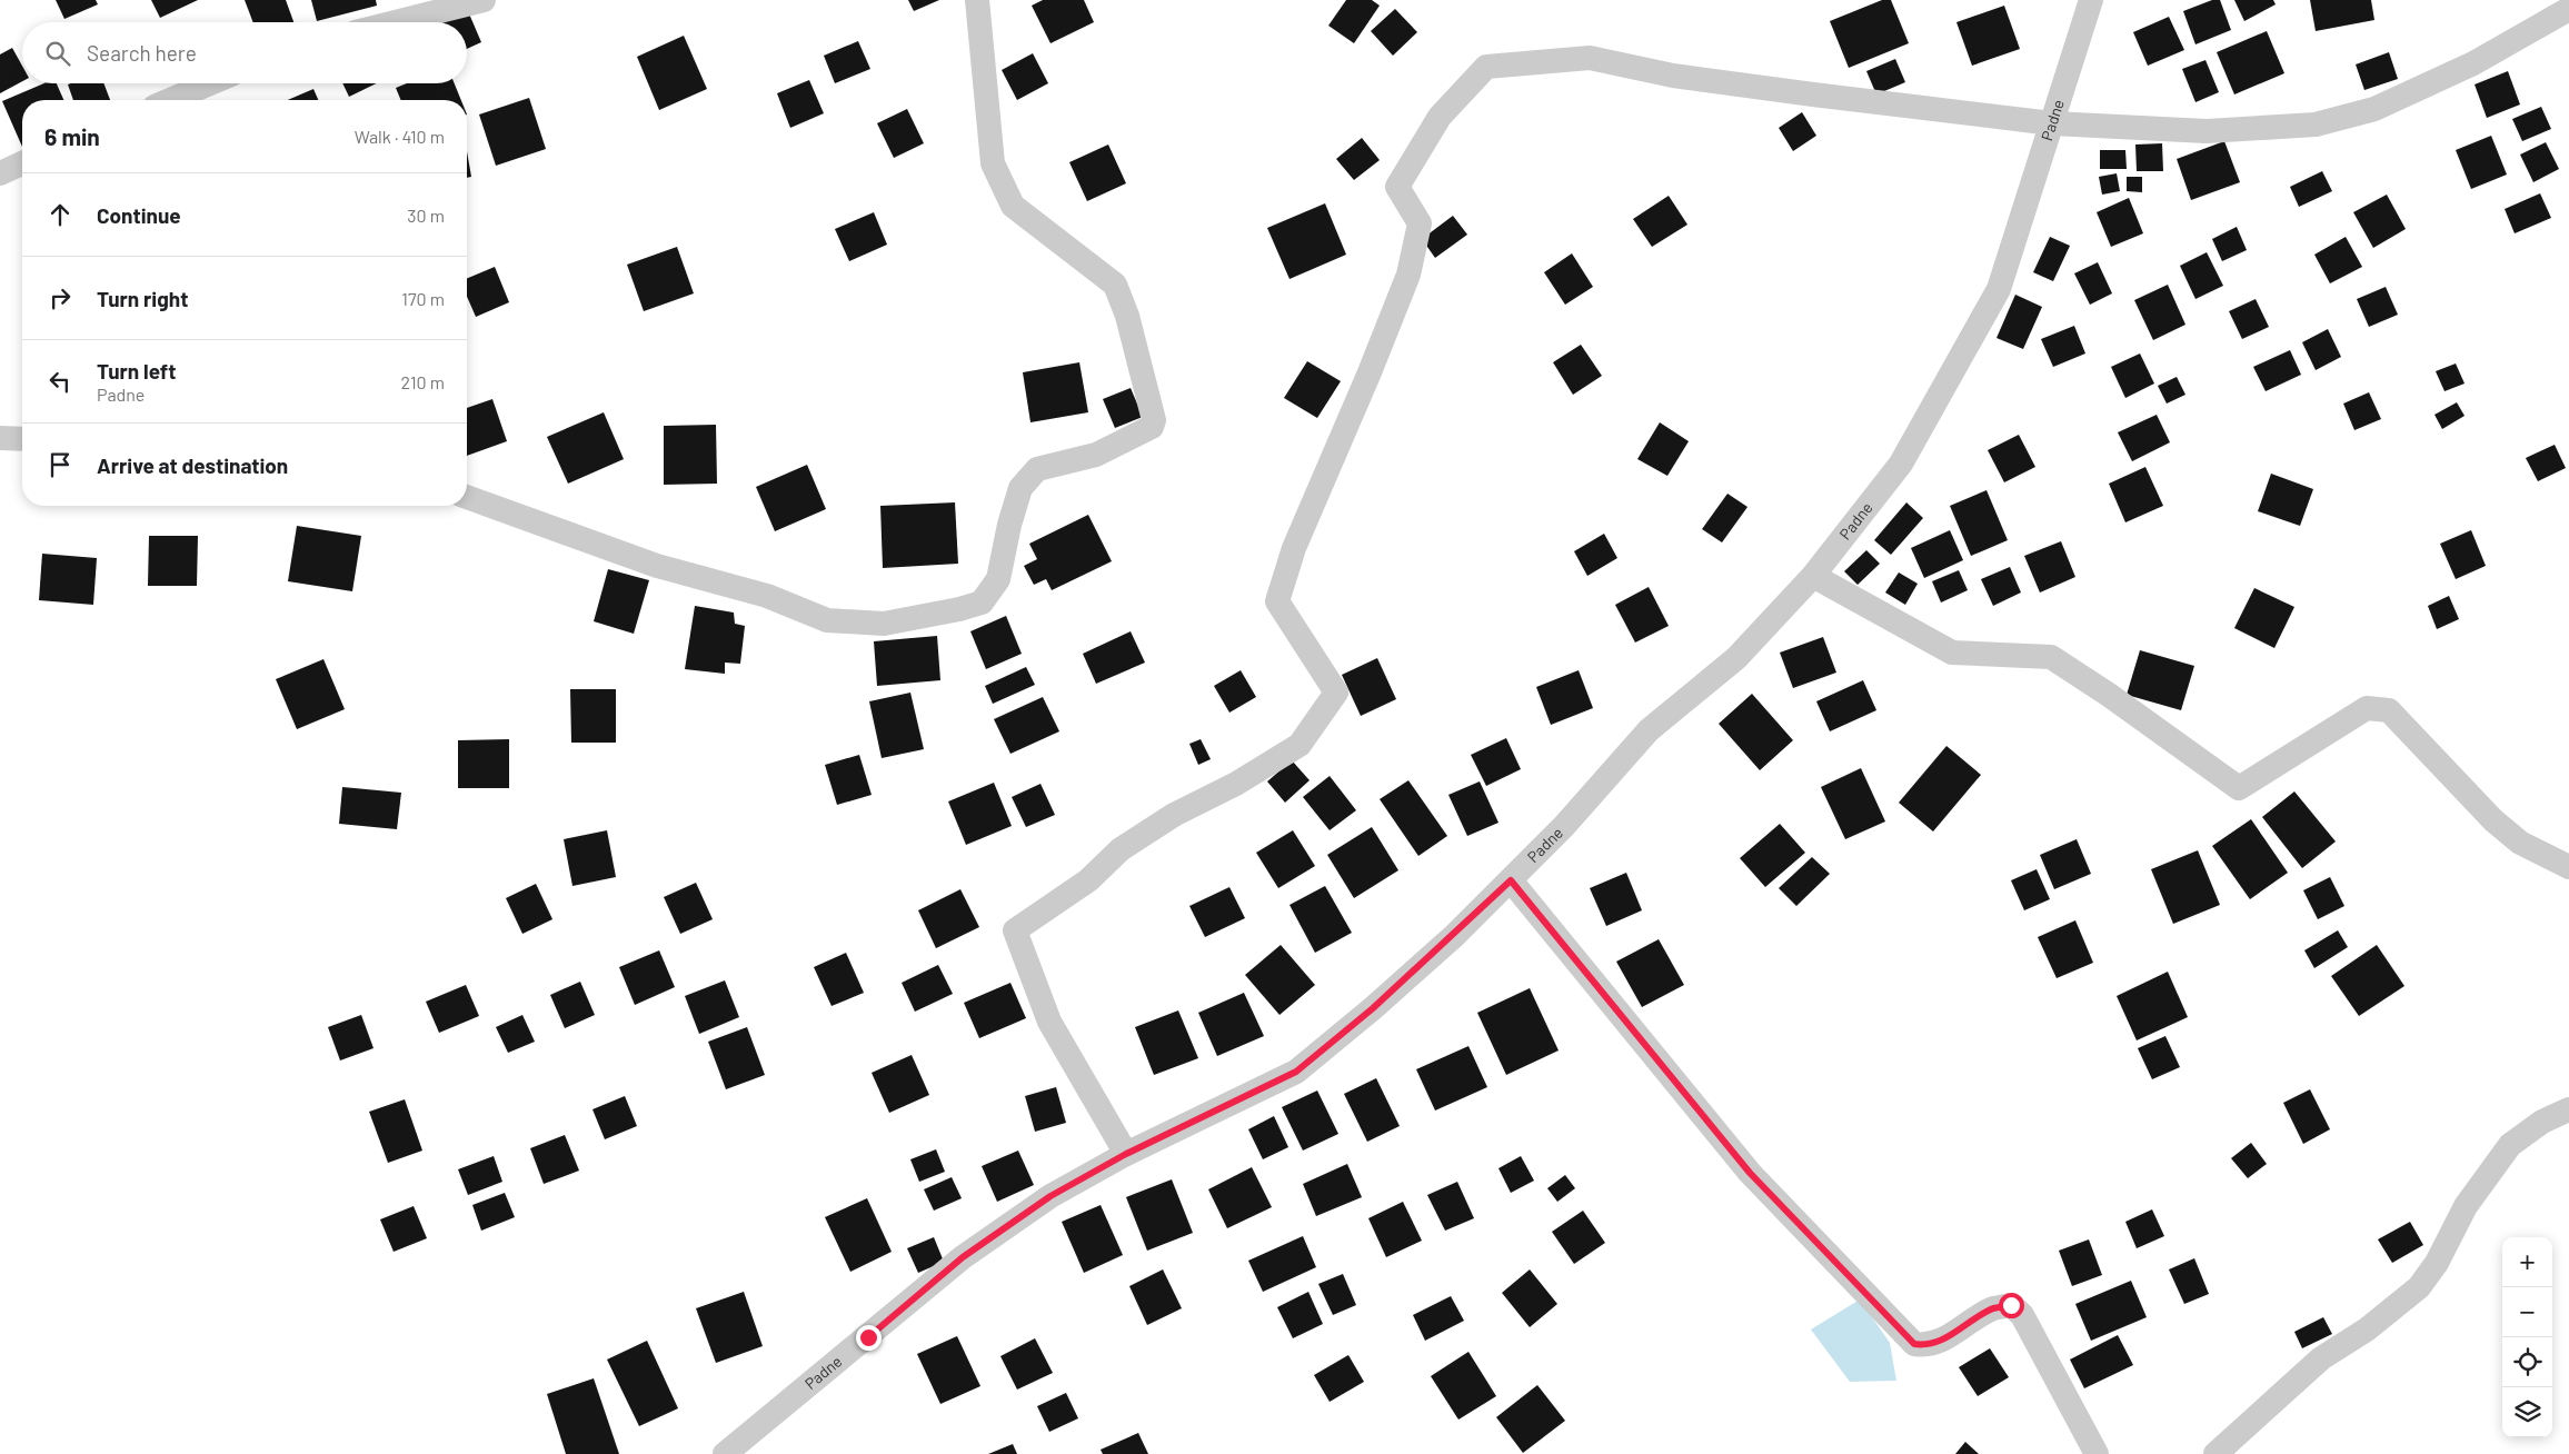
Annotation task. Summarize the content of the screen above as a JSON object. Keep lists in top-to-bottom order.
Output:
{
  "streets": {
    "street": ["Padne"]
  },
  "page": {
    "search": "Search here",
    "heading": ["6 min", "Walk · 410 m"],
    "list": [
      ["Continue", "30 m"],
      ["Turn right", "170 m"],
      ["Turn left", "Padne", "210 m"],
      "Arrive at destination"
    ],
    "map_buttons": ["+", "−"]
  }
}
